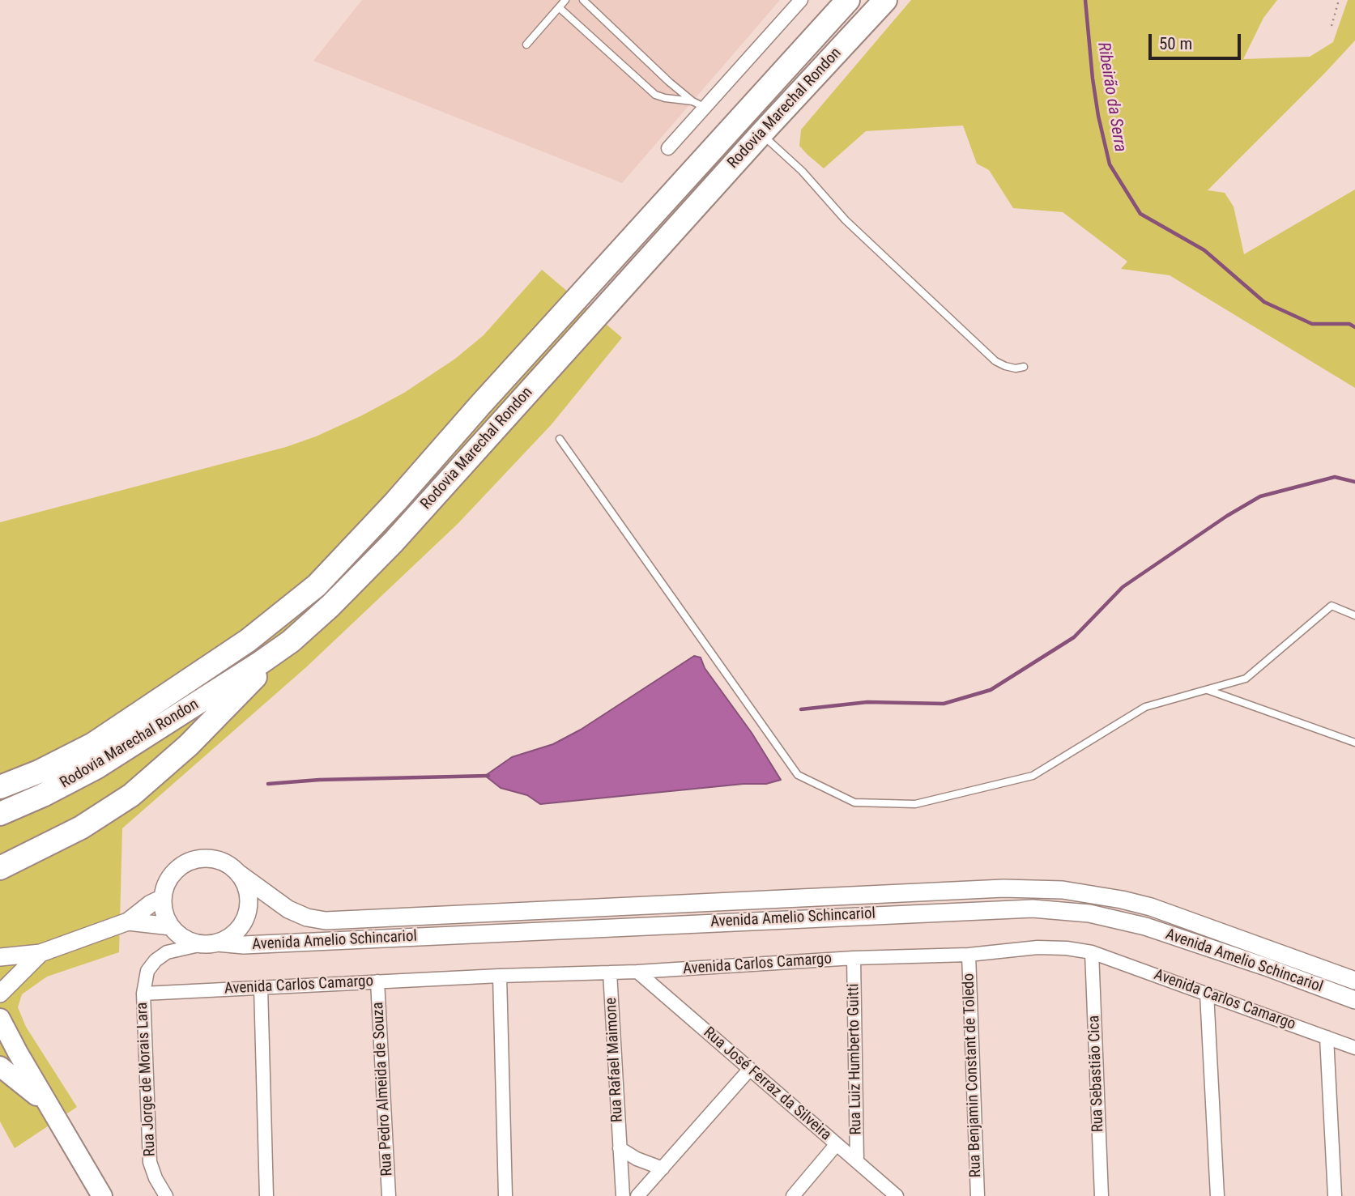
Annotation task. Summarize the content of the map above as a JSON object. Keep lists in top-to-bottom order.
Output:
{
  "streets": {
    "highway": ["Rodovia Marechal Rondon"],
    "main road": ["Avenida Amelio Schincariol"],
    "street": [
      "Avenida Carlos Camargo",
      "Rua Luiz Humberto Guitti",
      "Rua Rafael Maimone",
      "Rua Sebastião Cica",
      "Rua Benjamin Constant de Toledo",
      "Rua Jorge de Morais Lara",
      "Rua José Ferraz da Silveira",
      "Rua Pedro Almeida de Souza"
    ]
  },
  "crossings": [
    ["Avenida Amelio Schincariol", "Rua Jorge de Morais Lara"],
    ["Avenida Carlos Camargo", "Rua Luiz Humberto Guitti"],
    ["Avenida Carlos Camargo", "Rua Rafael Maimone"],
    ["Avenida Carlos Camargo", "Rua Sebastião Cica"],
    ["Avenida Carlos Camargo", "Rua Benjamin Constant de Toledo"],
    ["Avenida Carlos Camargo", "Rua Jorge de Morais Lara"],
    ["Avenida Carlos Camargo", "Rua José Ferraz da Silveira"],
    ["Avenida Carlos Camargo", "Rua Pedro Almeida de Souza"],
    ["Rua Luiz Humberto Guitti", "Rua José Ferraz da Silveira"]
  ],
  "water": ["Ribeirão da Serra"],
  "scale_bar": "50 m"
}
